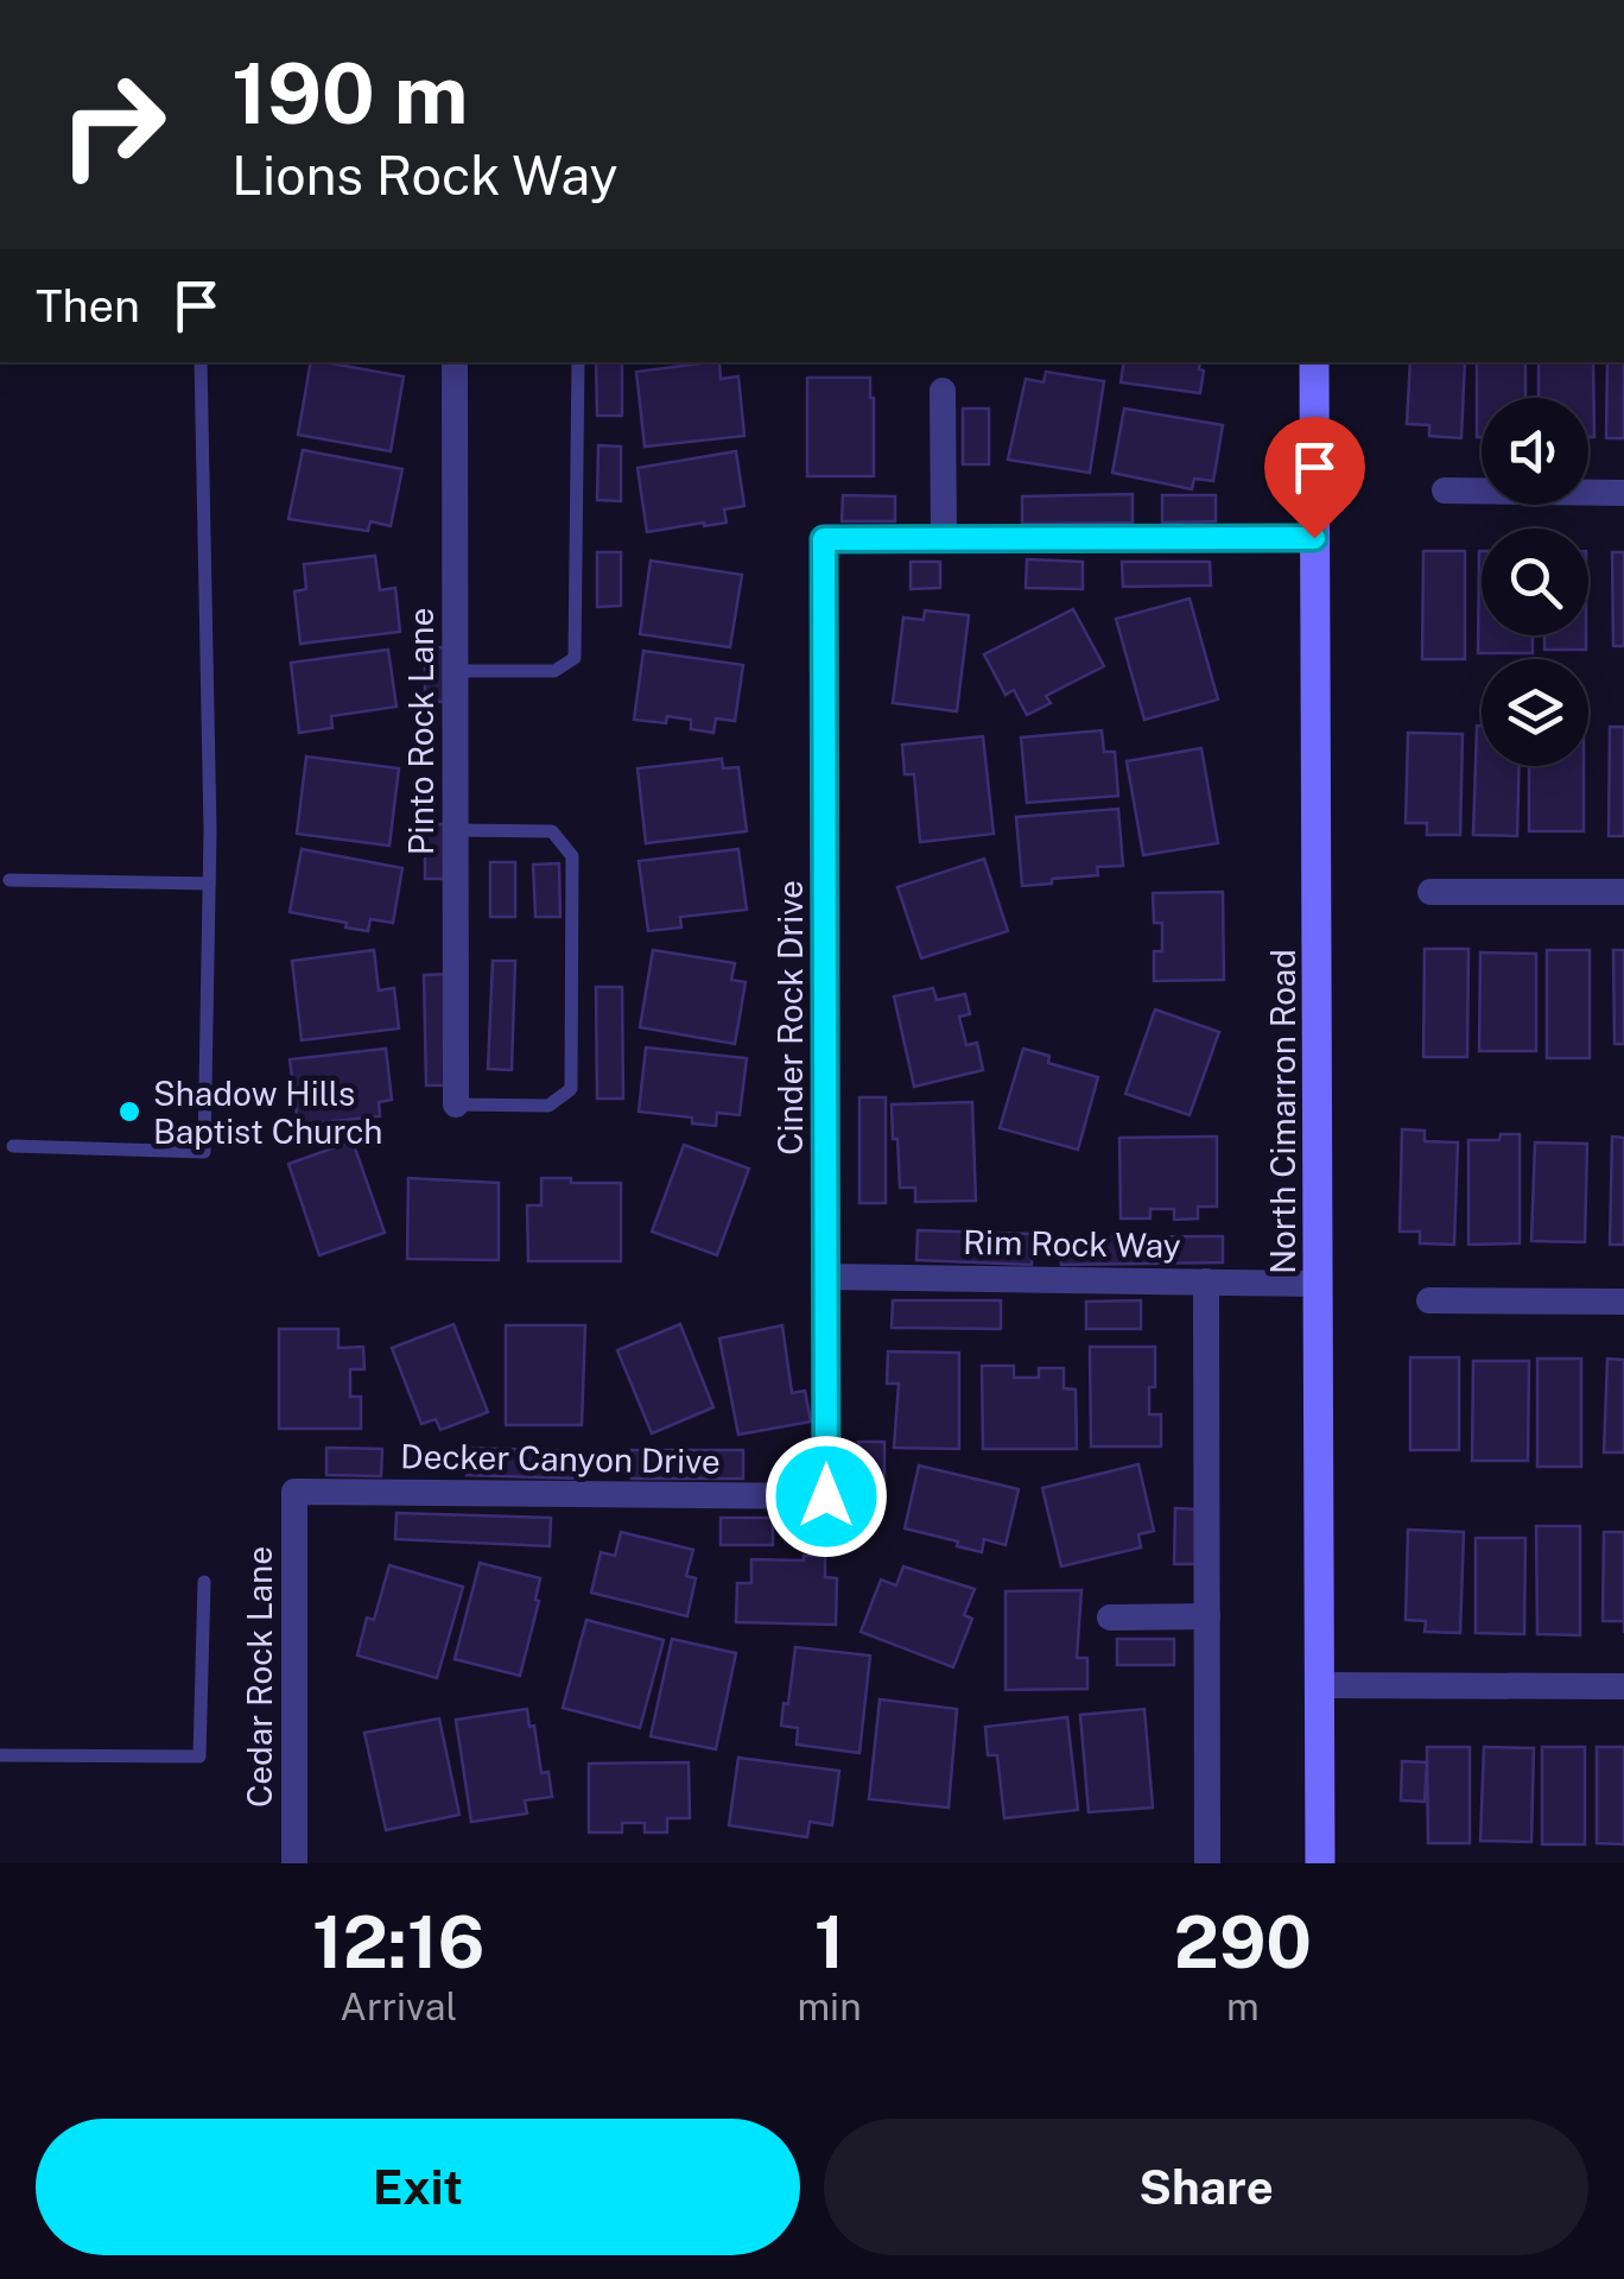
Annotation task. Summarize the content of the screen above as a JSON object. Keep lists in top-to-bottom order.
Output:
{
  "streets": {
    "street": [
      "Pinto Rock Lane",
      "Cinder Rock Drive",
      "North Cimarron Road",
      "Rim Rock Way",
      "Decker Canyon Drive",
      "Cedar Rock Lane"
    ]
  },
  "crossings": [
    ["Cinder Rock Drive", "Rim Rock Way"],
    ["Cinder Rock Drive", "Decker Canyon Drive"],
    ["North Cimarron Road", "Rim Rock Way"],
    ["Decker Canyon Drive", "Cedar Rock Lane"]
  ],
  "places": ["Shadow Hills Baptist Church"],
  "page": {
    "turn": ["190 m", "Lions Rock Way"],
    "then": "Then",
    "eta": [
      "12:16",
      "Arrival",
      "1",
      "min",
      "290",
      "m"
    ],
    "buttons": ["Exit", "Share"]
  }
}
